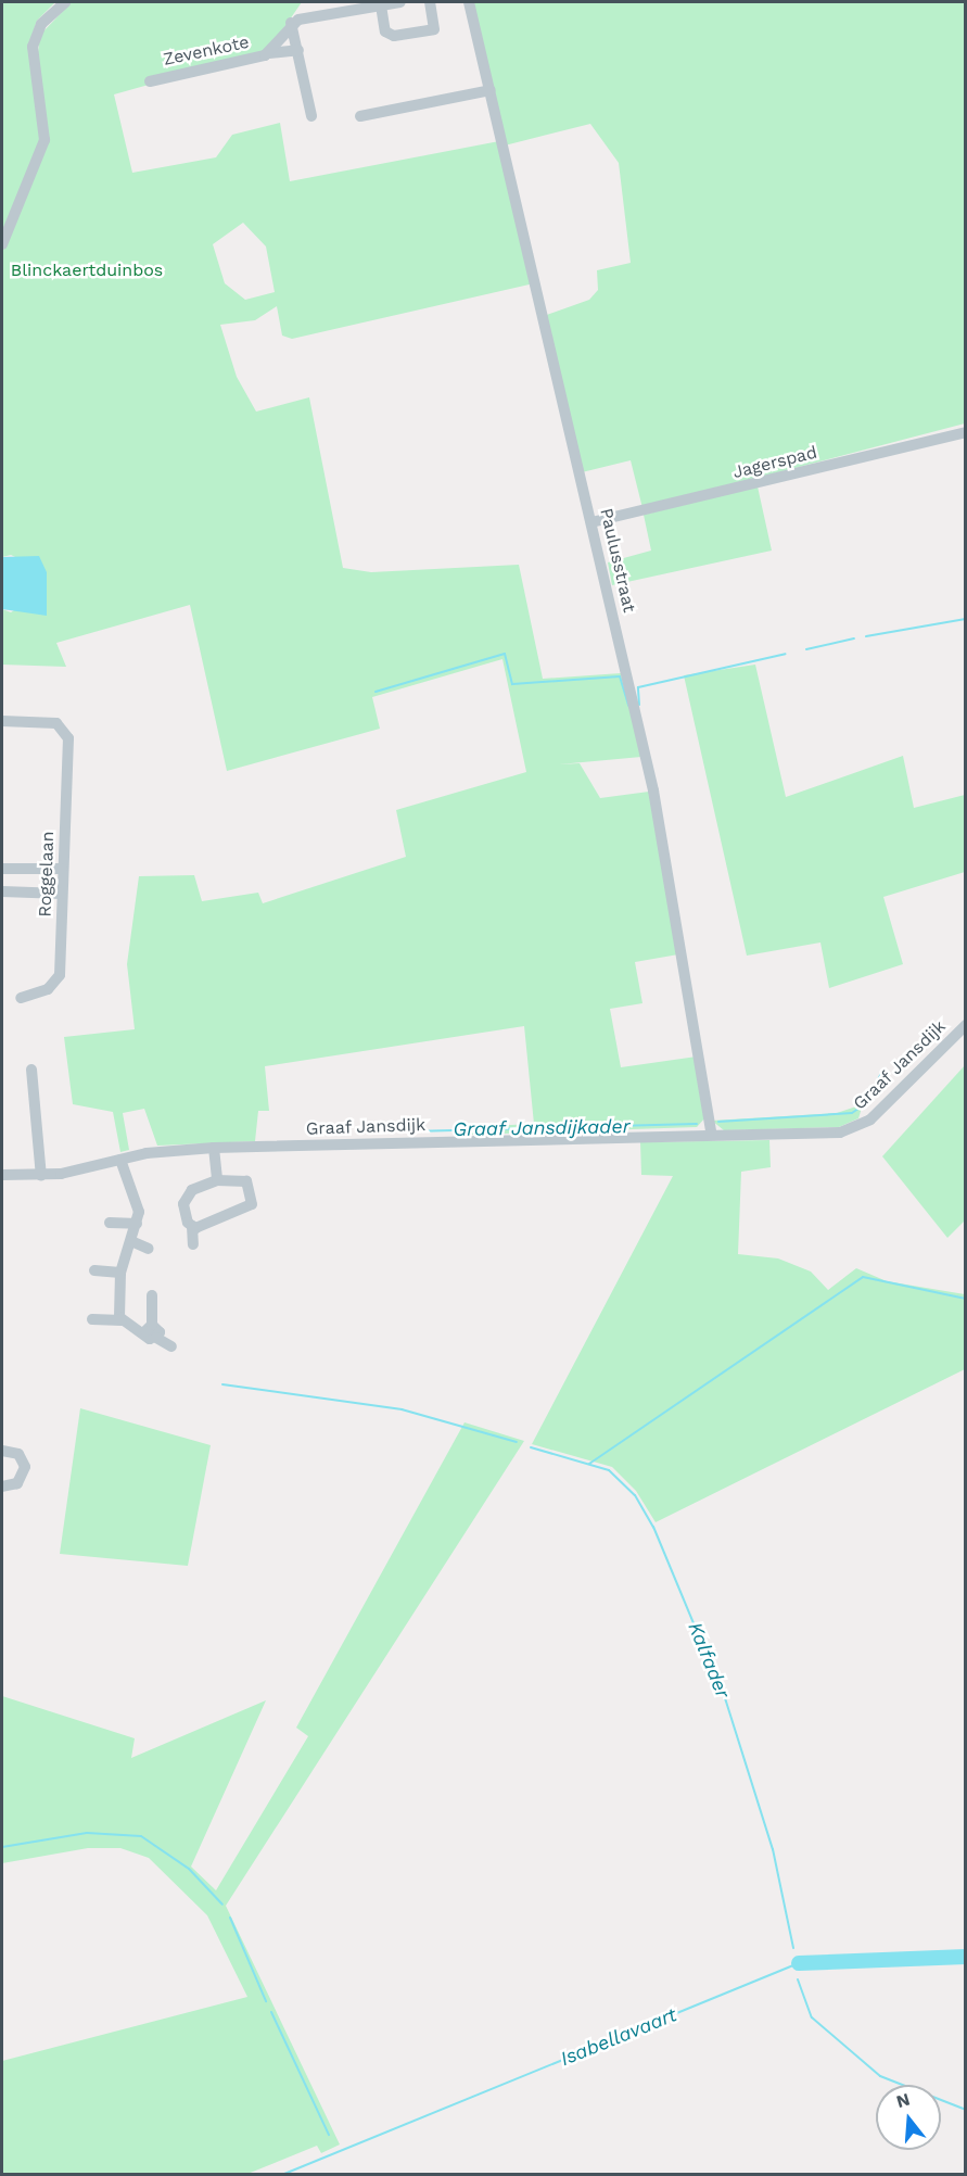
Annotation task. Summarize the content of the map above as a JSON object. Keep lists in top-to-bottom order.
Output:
{
  "streets": {
    "street": [
      "Zevenkote",
      "Jagerspad",
      "Paulusstraat",
      "Roggelaan",
      "Graaf Jansdijk"
    ]
  },
  "crossings": [
    ["Jagerspad", "Paulusstraat"],
    ["Paulusstraat", "Graaf Jansdijk"]
  ],
  "water": ["Graaf Jansdijkader", "Kalfader", "Isabellavaart"],
  "parks": ["Blinckaertduinbos"],
  "north": "top"
}
